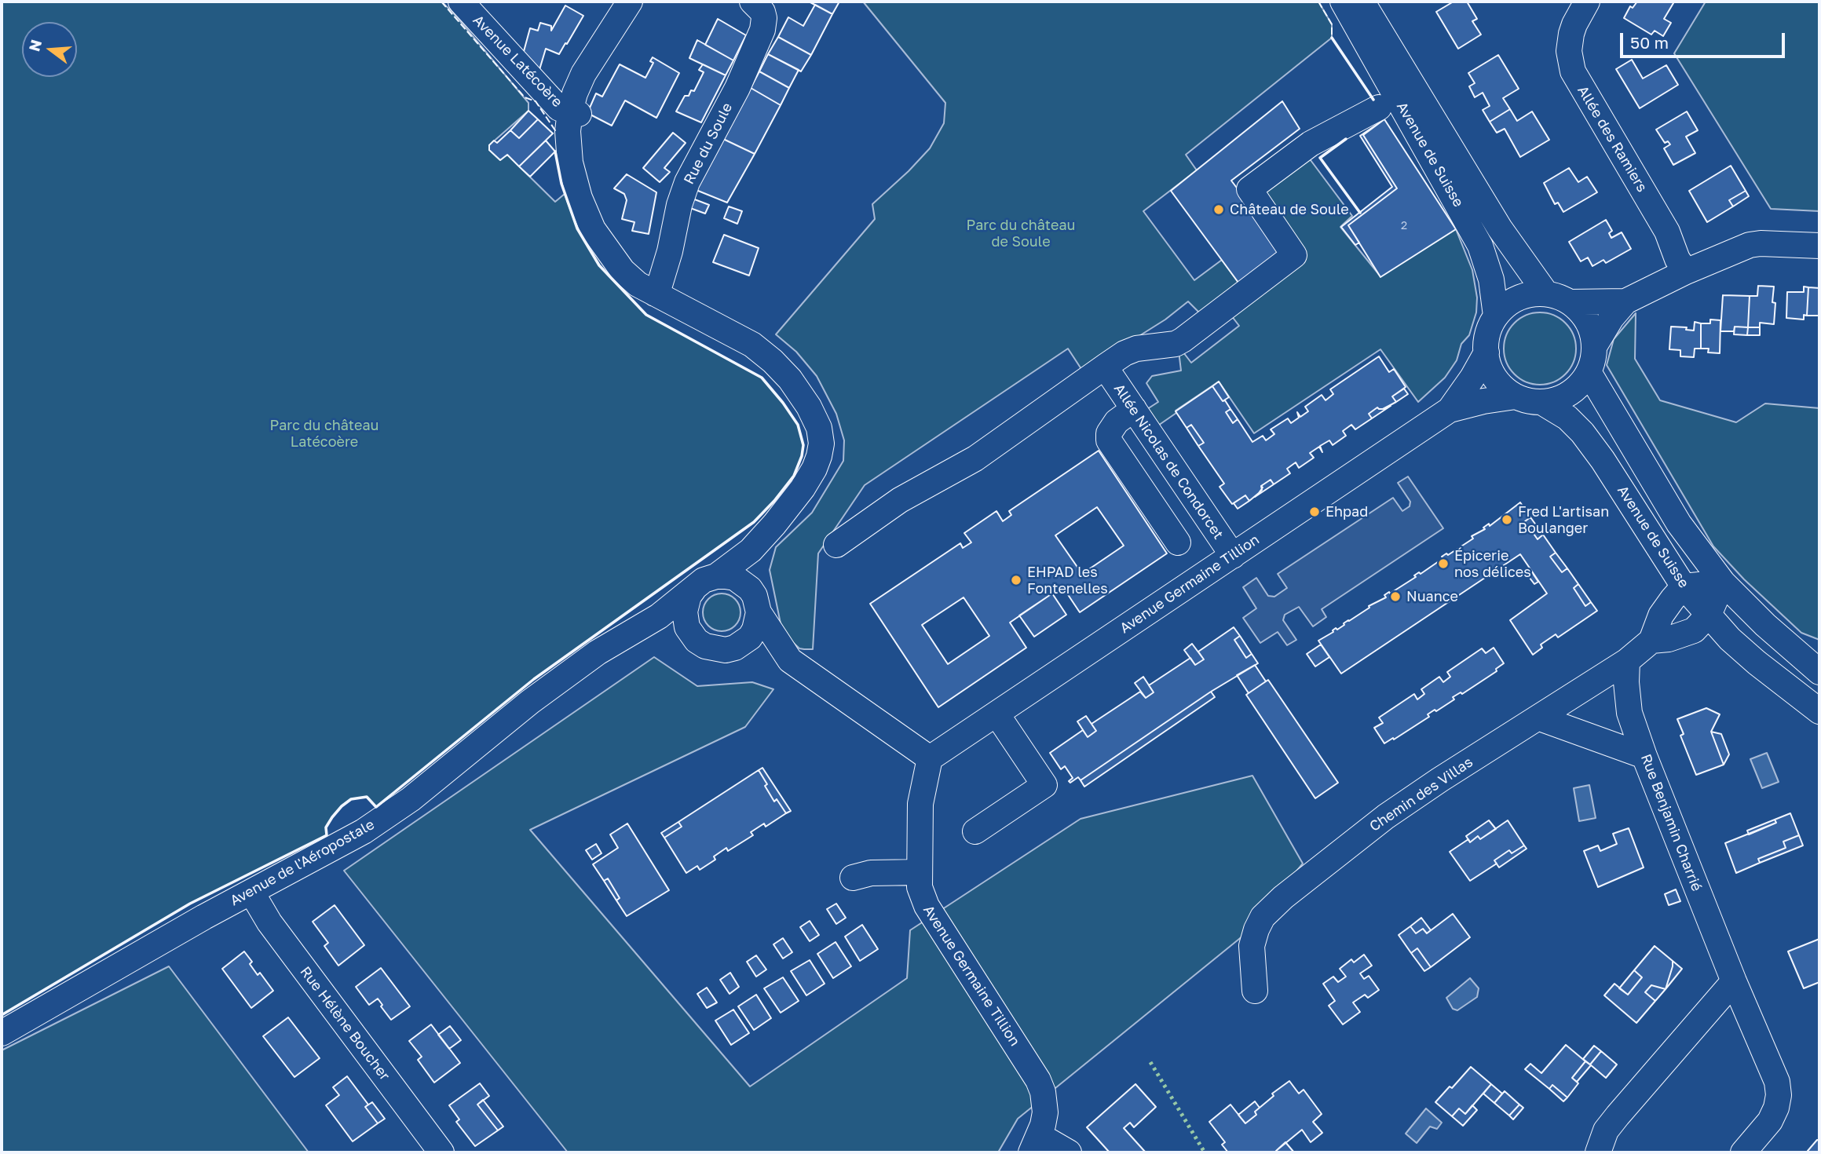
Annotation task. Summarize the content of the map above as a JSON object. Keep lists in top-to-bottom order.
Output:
{
  "streets": {
    "street": [
      "Avenue Latécoère",
      "Allée des Ramiers",
      "Rue du Soule",
      "Avenue de Suisse",
      "Allée Nicolas de Condorcet",
      "Avenue Germaine Tillion",
      "Chemin des Villas",
      "Rue Benjamin Charrié",
      "Avenue de l'Aéropostale",
      "Rue Hélène Boucher"
    ]
  },
  "crossings": [
    ["Avenue de Suisse", "Avenue Germaine Tillion"],
    ["Avenue de Suisse", "Chemin des Villas"],
    ["Allée Nicolas de Condorcet", "Avenue Germaine Tillion"],
    ["Chemin des Villas", "Rue Benjamin Charrié"],
    ["Avenue de l'Aéropostale", "Rue Hélène Boucher"]
  ],
  "parks": ["Parc du château de Soule", "Parc du château Latécoère"],
  "places": [
    "Château de Soule",
    "Ehpad",
    "Fred L'artisan Boulanger",
    "Épicerie nos délices",
    "EHPAD les Fontenelles",
    "Nuance"
  ],
  "house_numbers": ["2"],
  "scale_bar": "50 m",
  "north": "left"
}
